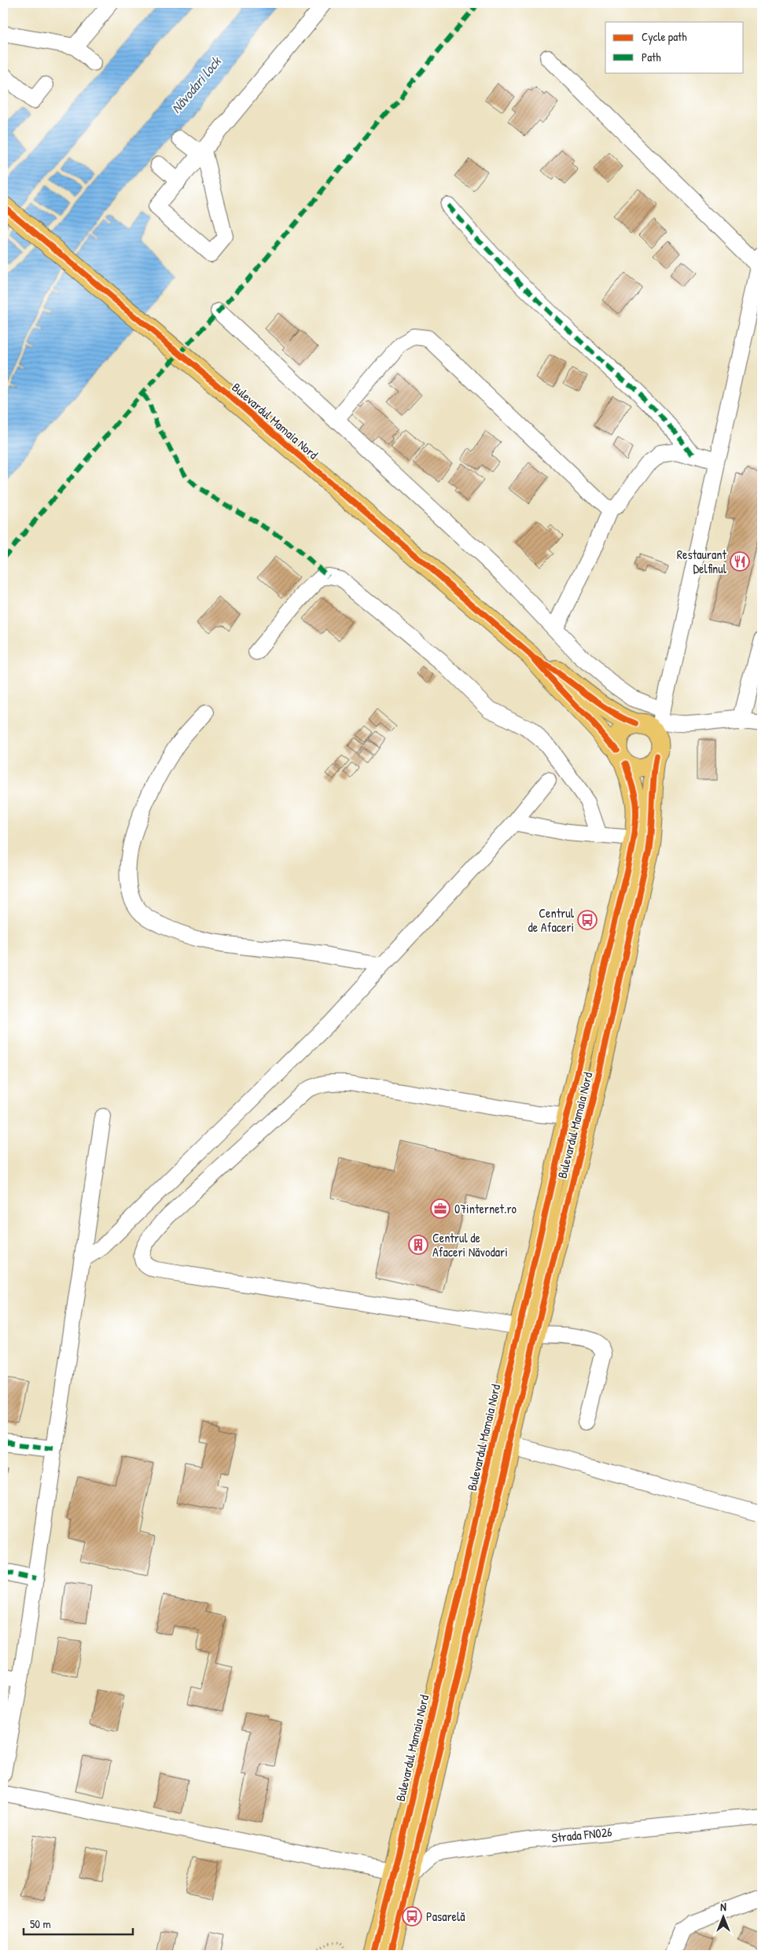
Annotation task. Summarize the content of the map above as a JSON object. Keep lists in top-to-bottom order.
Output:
{
  "streets": {
    "main road": ["Bulevardul Mamaia Nord"],
    "street": ["Strada FN026"]
  },
  "crossings": [
    ["Bulevardul Mamaia Nord", "Strada FN026"]
  ],
  "water": ["Năvodari lock"],
  "places": {
    "restaurant": ["Restaurant Delfinul"],
    "bus stop": ["Centrul de Afaceri", "Pasarelă"],
    "office": ["07internet.ro"],
    "building": ["Centrul de Afaceri Năvodari"]
  },
  "legend": ["Cycle path", "Path"],
  "scale_bar": "50 m",
  "north": "top"
}
